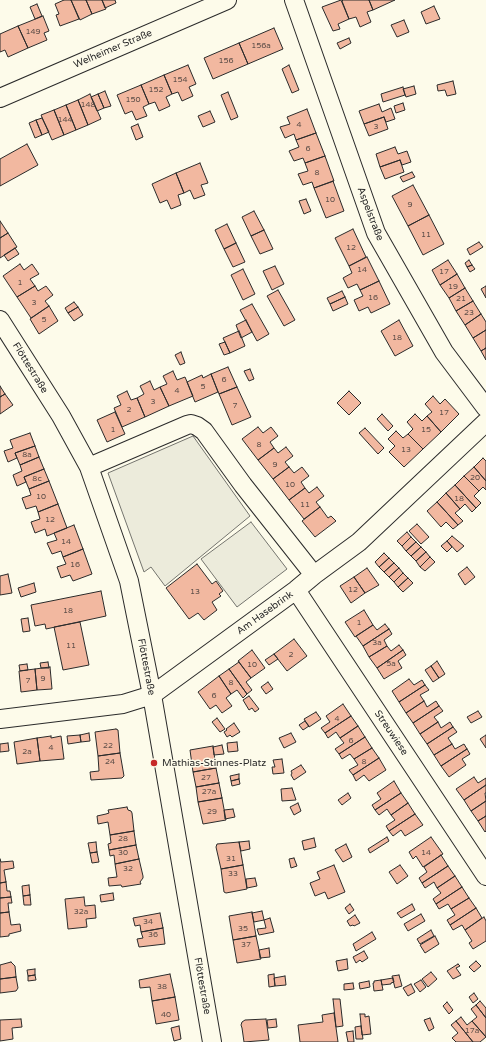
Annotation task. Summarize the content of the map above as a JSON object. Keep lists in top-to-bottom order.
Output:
{
  "streets": {
    "street": [
      "Welheimer Straße",
      "Aspelstraße",
      "Flöttestraße",
      "Am Hasebrink",
      "Streuwiese"
    ]
  },
  "crossings": [
    ["Flöttestraße", "Am Hasebrink"],
    ["Am Hasebrink", "Streuwiese"]
  ],
  "places": ["Mathias-Stinnes-Platz"],
  "house_numbers": [
    "149",
    "156a",
    "156",
    "154",
    "152",
    "150",
    "148",
    "144",
    "4",
    "3",
    "6",
    "8",
    "10",
    "9",
    "11",
    "12",
    "14",
    "17",
    "1",
    "19",
    "16",
    "21",
    "3",
    "23",
    "5",
    "18",
    "6",
    "5",
    "4",
    "3",
    "7",
    "2",
    "17",
    "1",
    "15",
    "8",
    "13",
    "8a",
    "9",
    "20",
    "8c",
    "10",
    "10",
    "18",
    "11",
    "12",
    "14",
    "16",
    "12",
    "13",
    "18",
    "1",
    "3a",
    "11",
    "2",
    "5a",
    "10",
    "9",
    "7",
    "8",
    "6",
    "4",
    "6",
    "22",
    "4",
    "2a",
    "24",
    "8",
    "27",
    "27a",
    "29",
    "28",
    "30",
    "14",
    "31",
    "32",
    "33",
    "32a",
    "34",
    "35",
    "36",
    "37",
    "38",
    "40",
    "17a"
  ]
}
